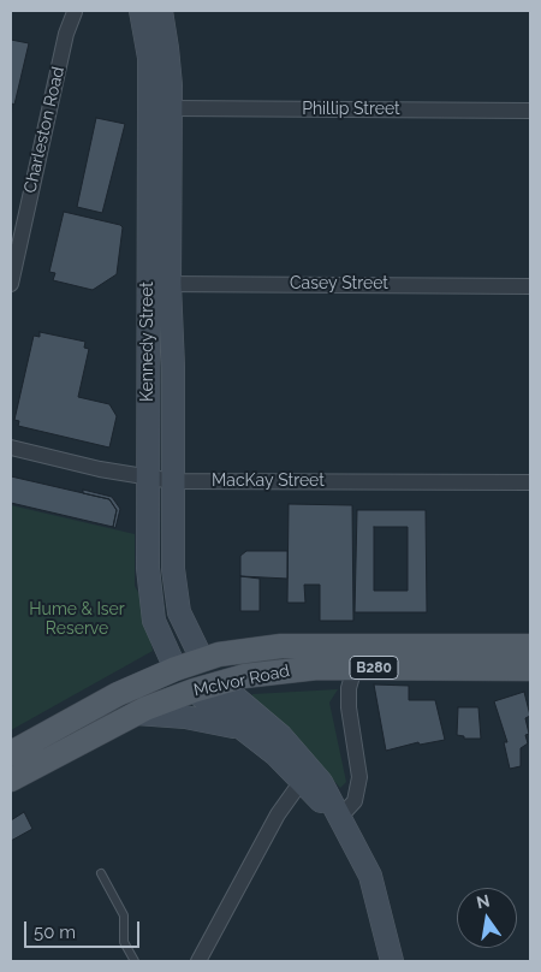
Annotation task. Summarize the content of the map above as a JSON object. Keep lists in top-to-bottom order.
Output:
{
  "streets": {
    "main road": ["B280", "McIvor Road"],
    "street": [
      "Phillip Street",
      "Charleston Road",
      "Casey Street",
      "Kennedy Street",
      "MacKay Street"
    ]
  },
  "crossings": [
    ["Phillip Street", "Kennedy Street"],
    ["Casey Street", "Kennedy Street"],
    ["Kennedy Street", "MacKay Street"],
    ["Kennedy Street", "McIvor Road"]
  ],
  "parks": ["Hume & Iser Reserve"],
  "scale_bar": "50 m",
  "north": "top"
}
